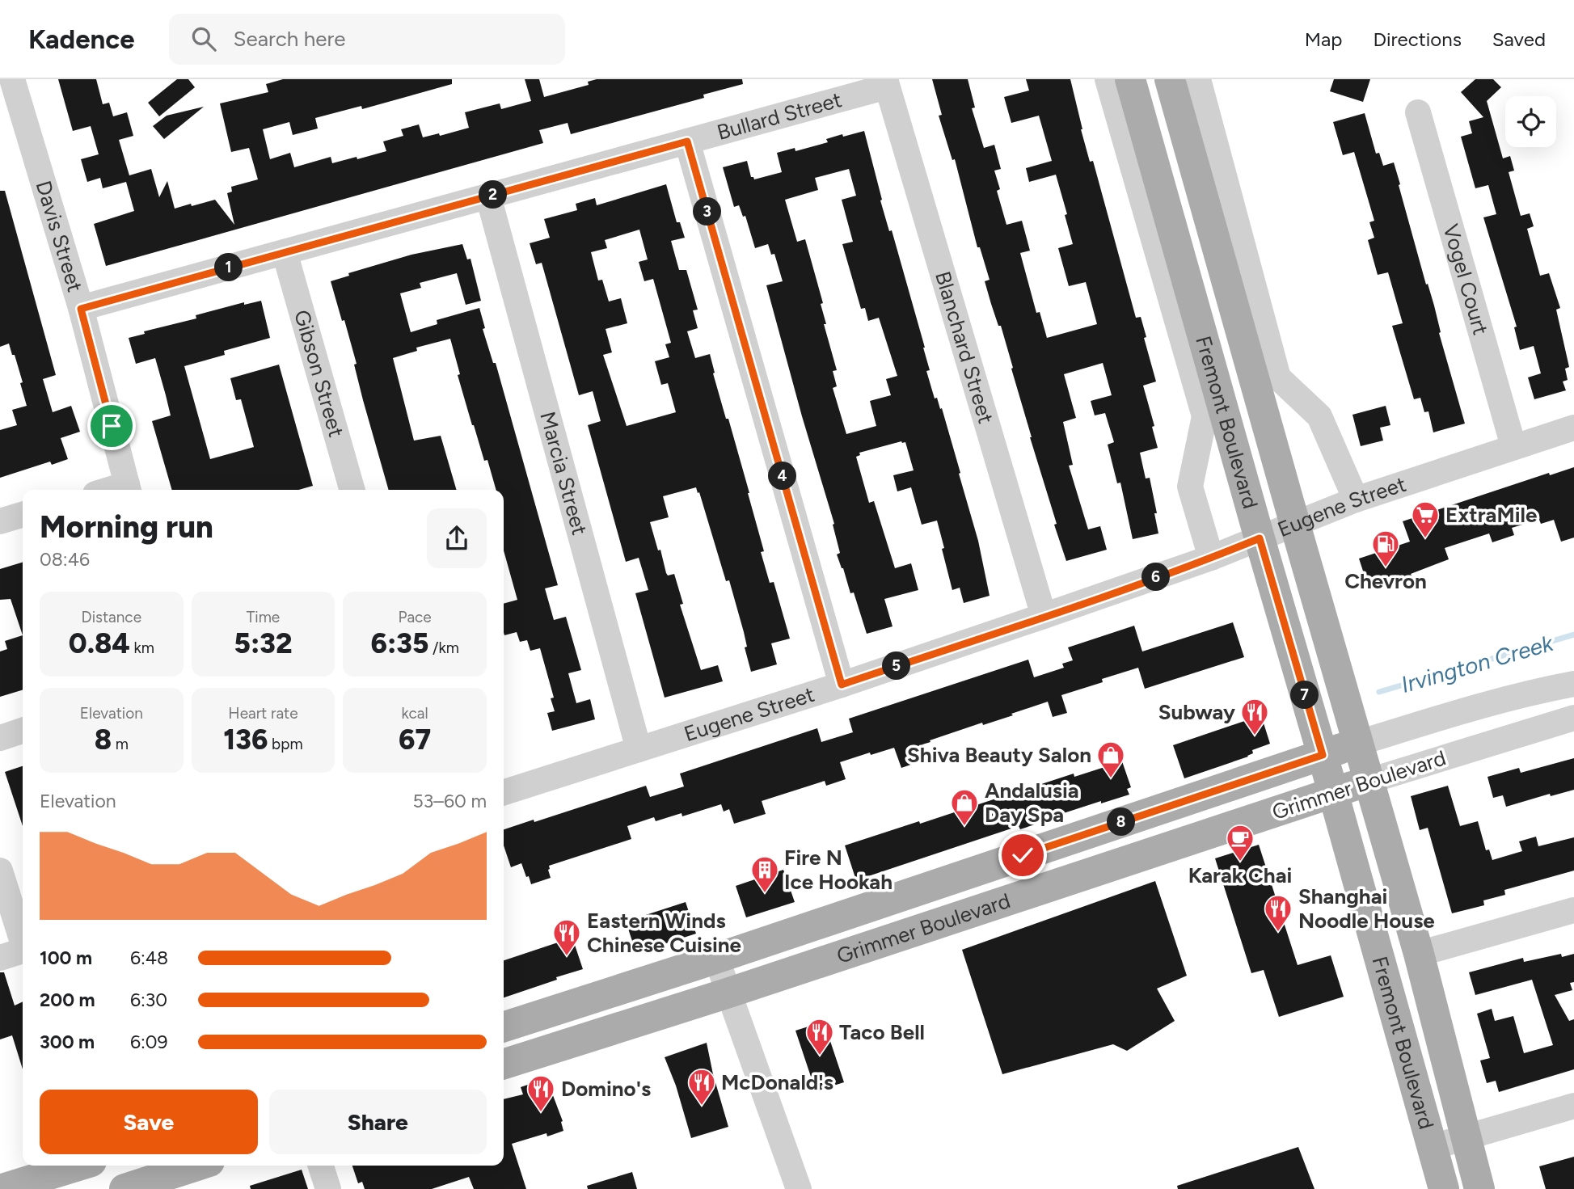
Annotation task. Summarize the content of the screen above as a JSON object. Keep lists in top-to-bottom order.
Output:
{
  "streets": {
    "main road": ["Fremont Boulevard", "Grimmer Boulevard"],
    "street": [
      "Bullard Street",
      "Davis Street",
      "Vogel Court",
      "Blanchard Street",
      "Gibson Street",
      "Marcia Street",
      "Eugene Street"
    ]
  },
  "crossings": [
    ["Bullard Street", "Davis Street"],
    ["Bullard Street", "Blanchard Street"],
    ["Bullard Street", "Gibson Street"],
    ["Bullard Street", "Marcia Street"],
    ["Vogel Court", "Eugene Street"],
    ["Blanchard Street", "Eugene Street"],
    ["Fremont Boulevard", "Eugene Street"],
    ["Fremont Boulevard", "Grimmer Boulevard"],
    ["Marcia Street", "Eugene Street"]
  ],
  "water": ["Irvington Creek"],
  "places": {
    "supermarket": ["ExtraMile"],
    "fuel station": ["Chevron"],
    "restaurant": [
      "Subway",
      "Shanghai Noodle House",
      "Eastern Winds Chinese Cuisine",
      "Taco Bell",
      "McDonald's",
      "Domino's"
    ],
    "shop": ["Shiva Beauty Salon", "Andalusia Day Spa"],
    "cafe": ["Karak Chai"],
    "building": ["Fire N Ice Hookah"]
  },
  "page": {
    "header": "Kadence",
    "search": "Search here",
    "nav": ["Map", "Directions", "Saved"],
    "pins": [
      "2",
      "3",
      "1",
      "4",
      "6",
      "5",
      "7",
      "8"
    ],
    "heading": ["Morning run", "08:46"],
    "stats": [
      ["Distance", "0.84 km"],
      ["Time", "5:32"],
      ["Pace", "6:35 /km"],
      ["Elevation", "8 m"],
      ["Heart rate", "136 bpm"],
      ["kcal", "67"]
    ],
    "chart": ["Elevation", "53–60 m"],
    "list": [
      {
        "name": "100 m",
        "note": "6:48"
      },
      {
        "name": "200 m",
        "note": "6:30"
      },
      {
        "name": "300 m",
        "note": "6:09"
      }
    ],
    "buttons": ["Save", "Share"]
  }
}
